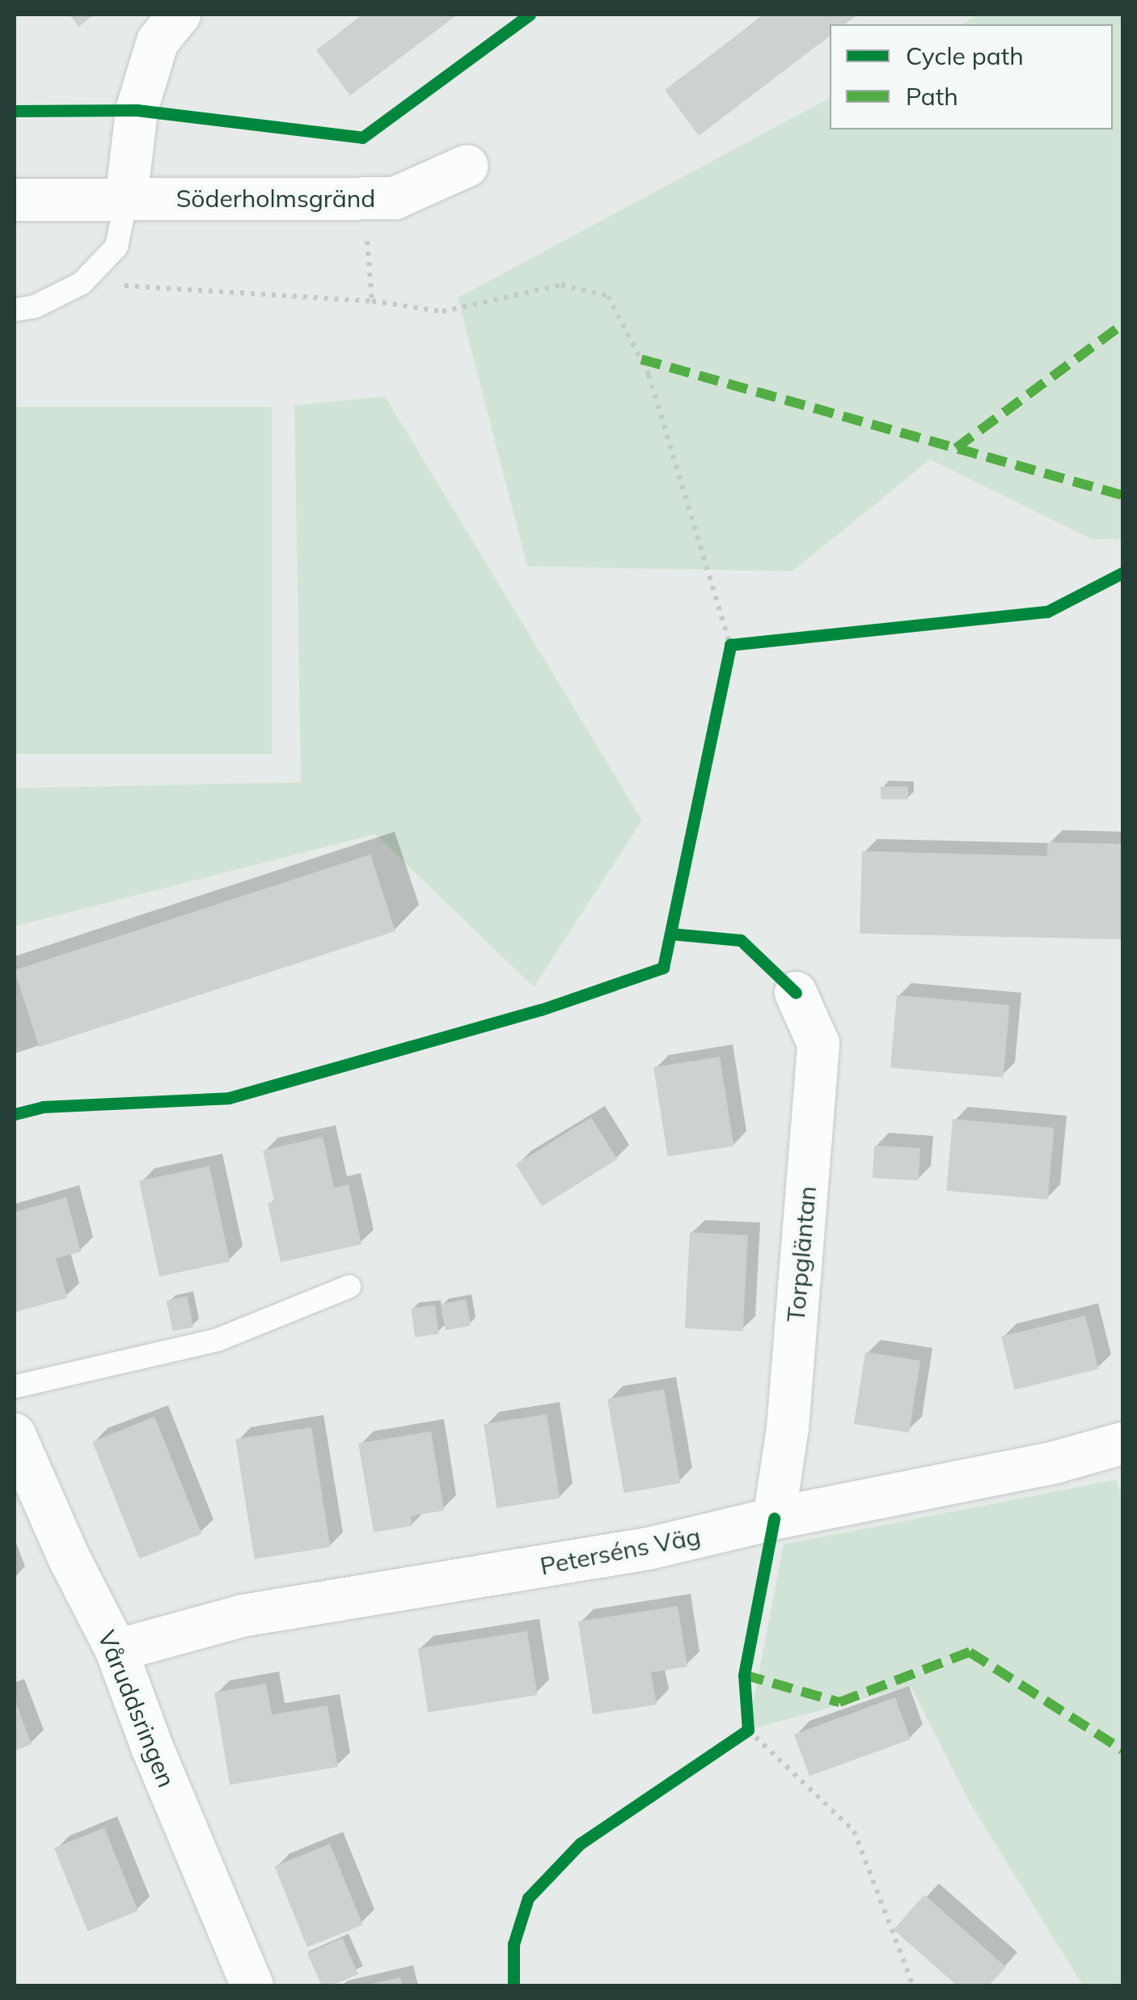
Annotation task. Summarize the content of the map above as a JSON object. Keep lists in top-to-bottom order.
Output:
{
  "streets": {
    "street": [
      "Söderholmsgränd",
      "Torpgläntan",
      "Peterséns Väg",
      "Våruddsringen"
    ]
  },
  "crossings": [
    ["Torpgläntan", "Peterséns Väg"],
    ["Peterséns Väg", "Våruddsringen"]
  ],
  "legend": ["Cycle path", "Path"]
}
